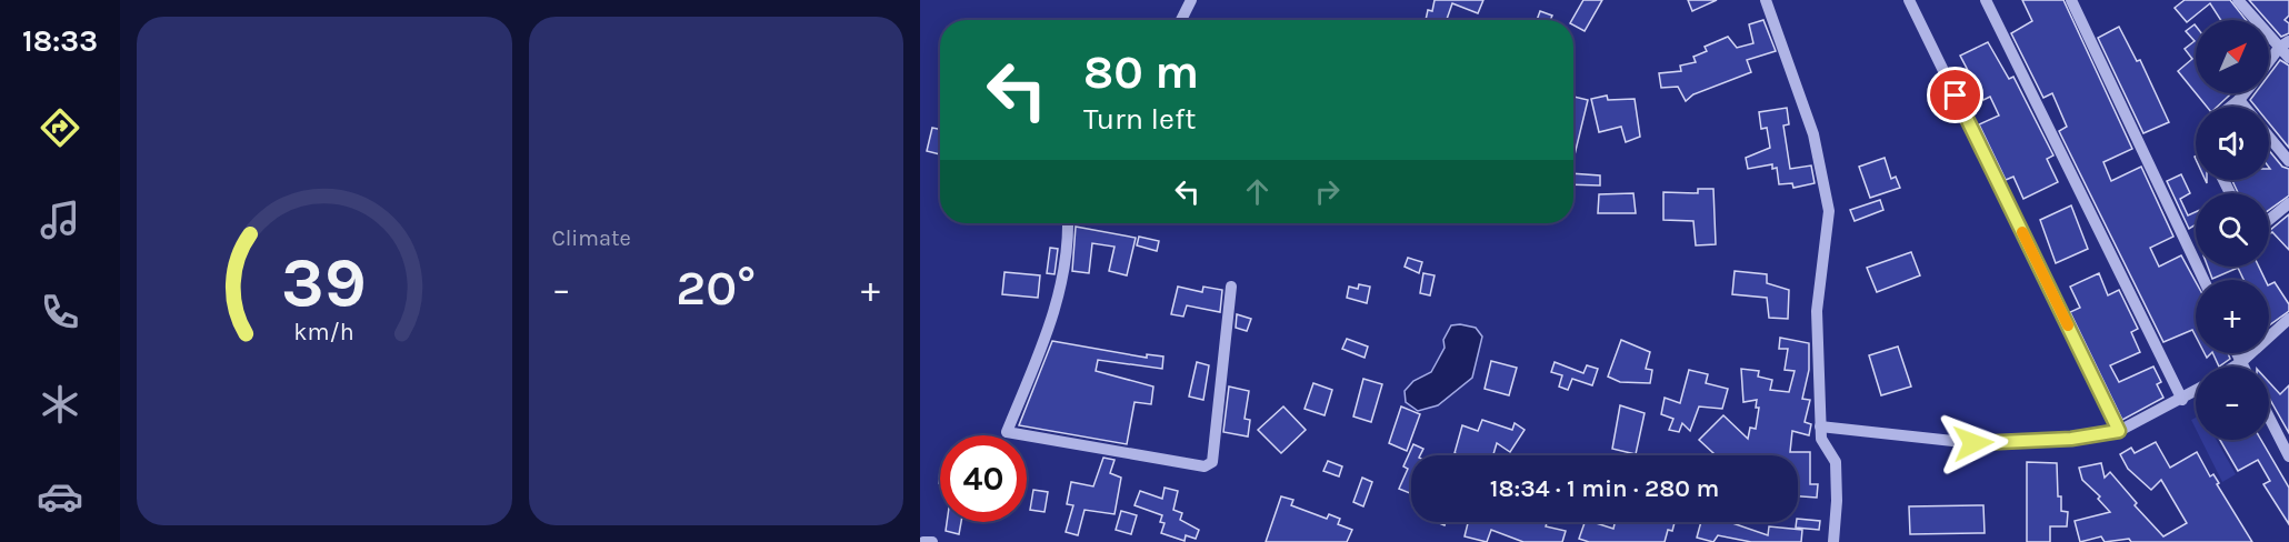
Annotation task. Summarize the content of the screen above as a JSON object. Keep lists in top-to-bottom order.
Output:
{
  "north": "top right",
  "page": {
    "tabs": "18:33",
    "tile": "Climate",
    "map_buttons": ["+", "−"],
    "turn": ["80 m", "Turn left"],
    "heat": ["−", "20°", "+"],
    "limit": "40",
    "trip": "18:34 · 1 min · 280 m",
    "gauge": ["39", "km/h"]
  }
}
